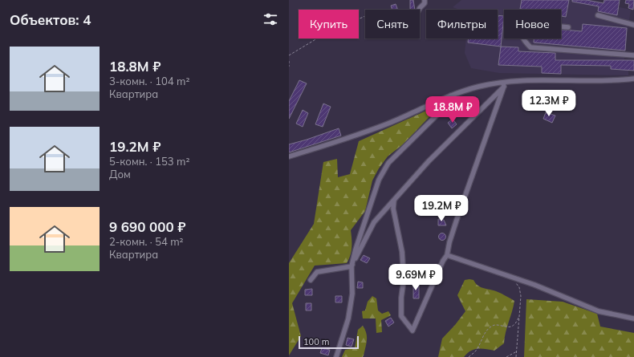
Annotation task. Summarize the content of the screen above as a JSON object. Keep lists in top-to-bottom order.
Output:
{
  "scale_bar": "100 m",
  "page": {
    "heading": "Объектов: 4",
    "chip": [
      "Купить",
      "Снять",
      "Фильтры",
      "Новое"
    ],
    "list": [
      {
        "name": "18.8M ₽",
        "note": "3-комн. · 104 m² · Квартира"
      },
      {
        "name": "19.2M ₽",
        "note": "5-комн. · 153 m² · Дом"
      },
      {
        "name": "9 690 000 ₽",
        "note": "2-комн. · 54 m² · Квартира"
      }
    ],
    "price": [
      "12.3M ₽",
      "18.8M ₽",
      "19.2M ₽",
      "9.69M ₽"
    ],
    "scale": "100 m"
  }
}
